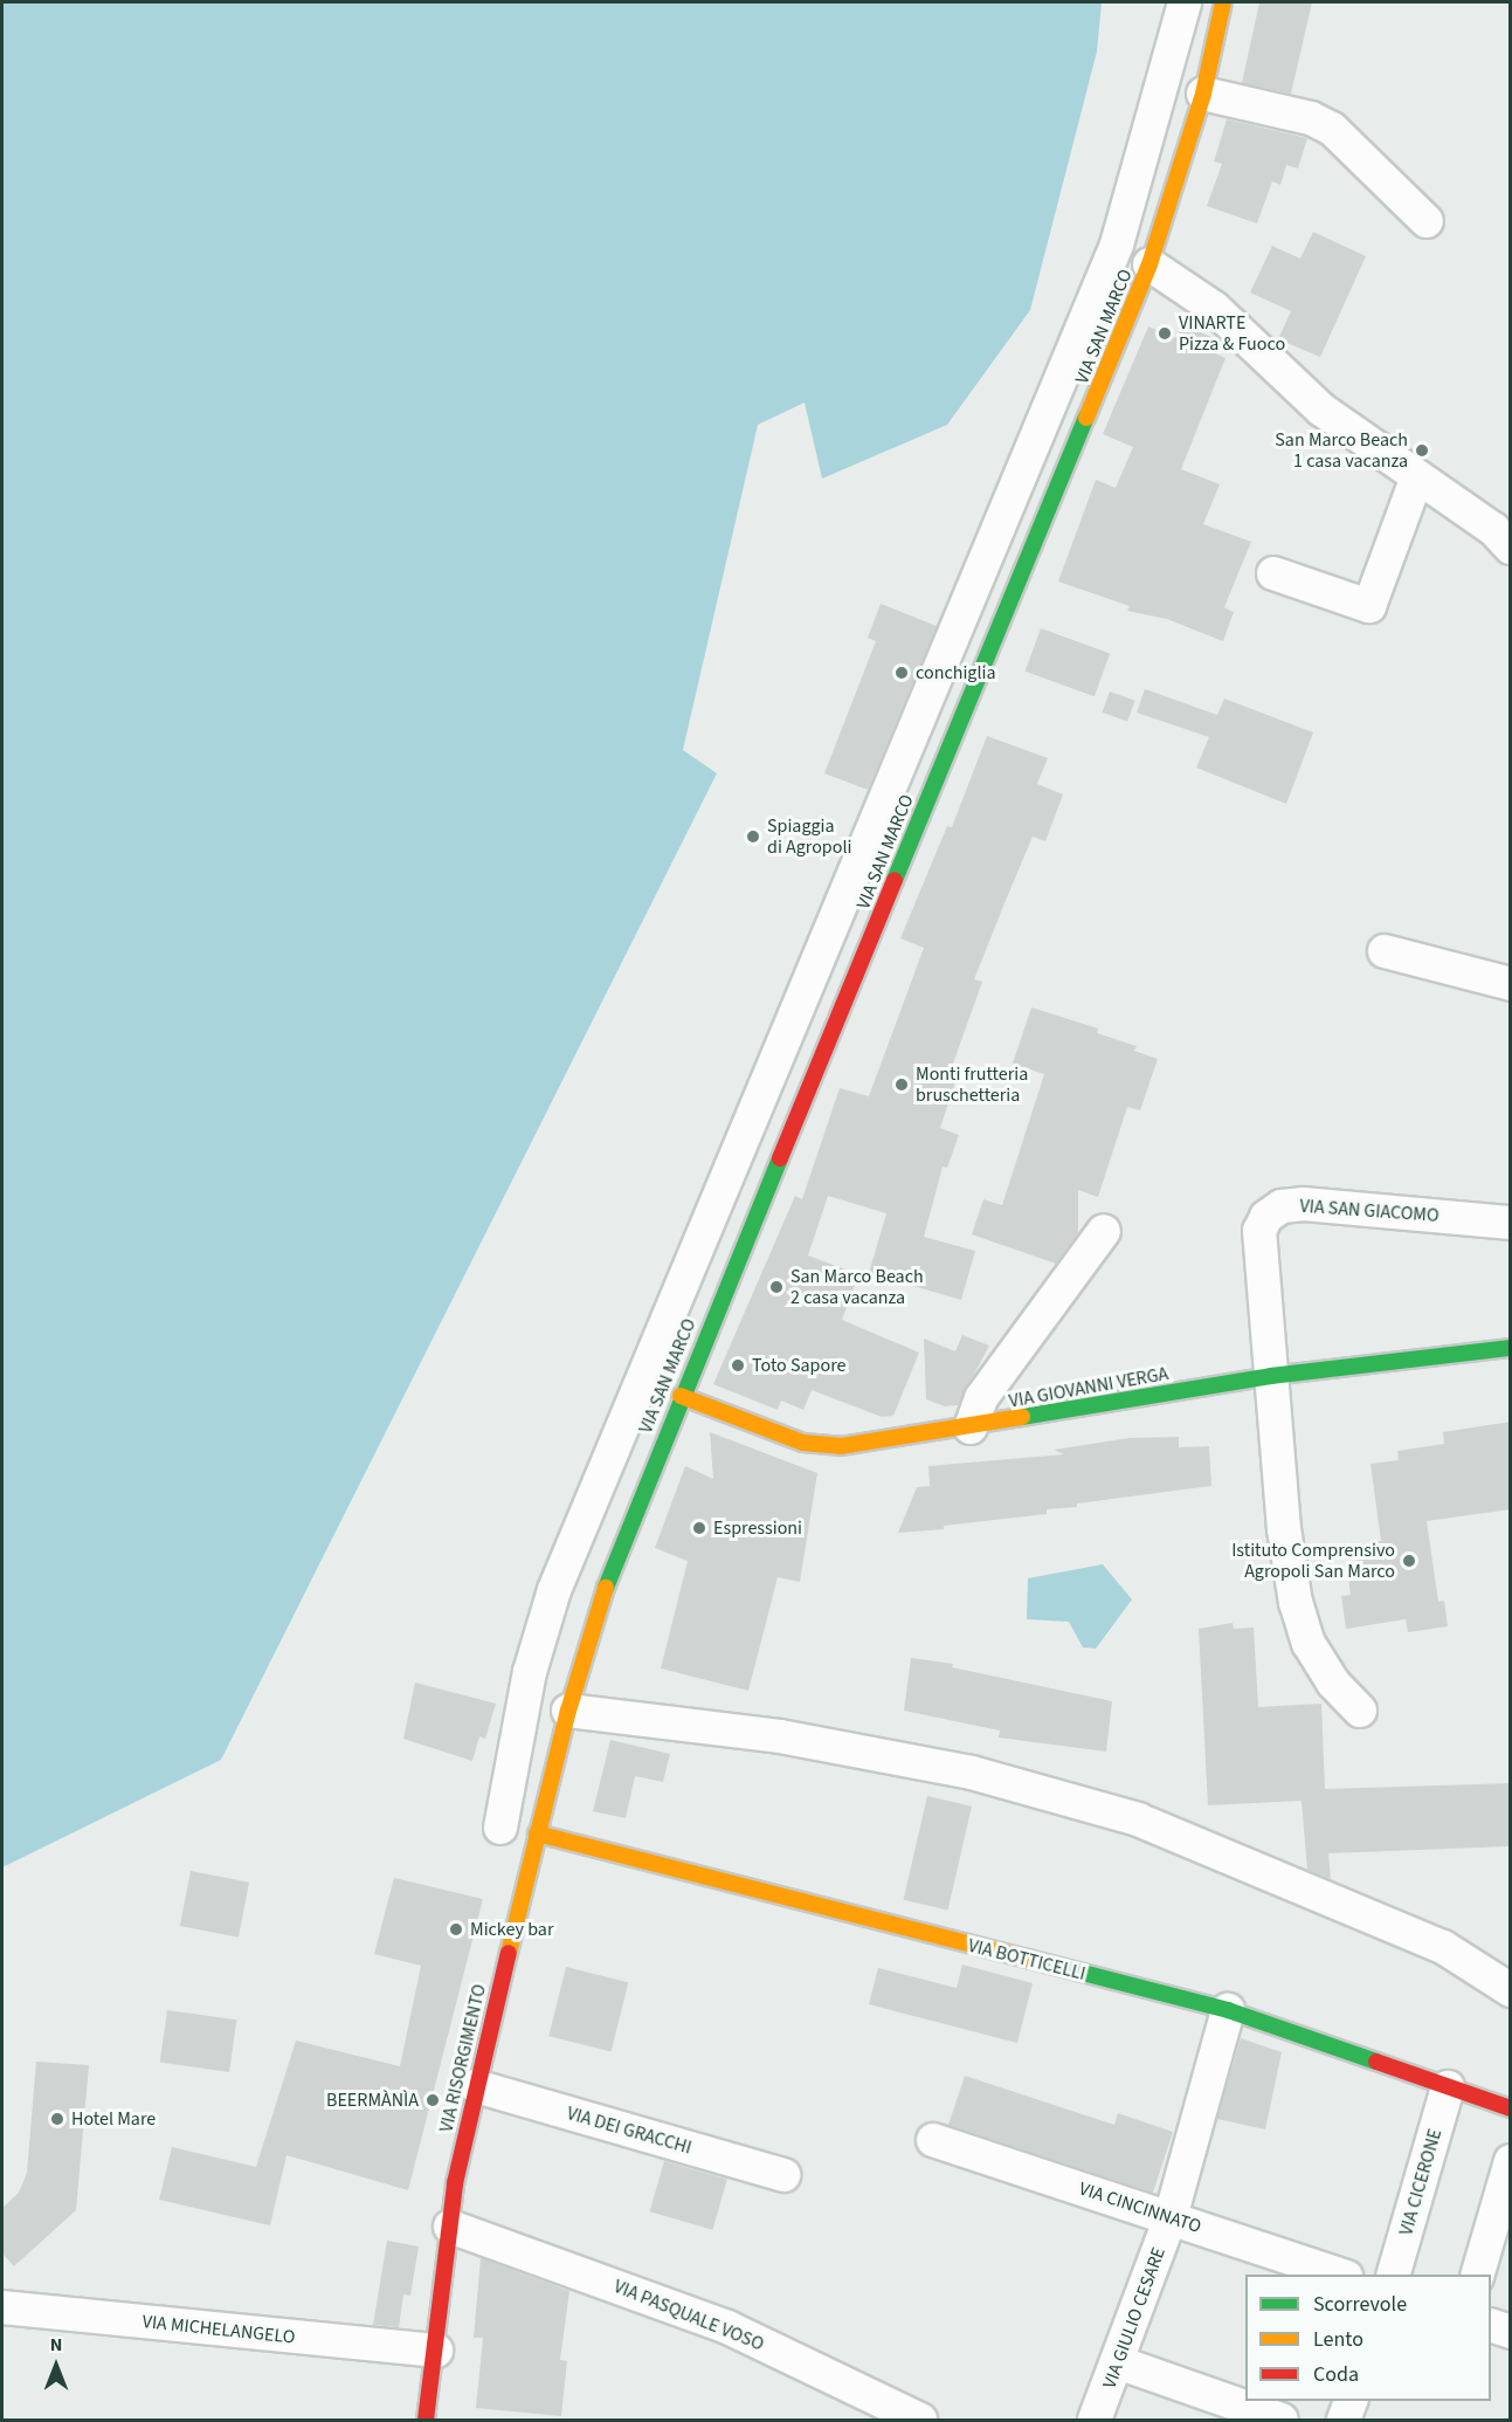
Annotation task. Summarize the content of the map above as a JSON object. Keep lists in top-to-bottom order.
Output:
{
  "streets": {
    "main road": [
      "VIA SAN MARCO",
      "VIA GIOVANNI VERGA",
      "VIA BOTTICELLI",
      "VIA RISORGIMENTO"
    ],
    "street": [
      "VIA SAN GIACOMO",
      "VIA DEI GRACCHI",
      "VIA CICERONE",
      "VIA CINCINNATO",
      "VIA PASQUALE VOSO",
      "VIA GIULIO CESARE",
      "VIA MICHELANGELO"
    ]
  },
  "crossings": [
    ["VIA SAN MARCO", "VIA GIOVANNI VERGA"],
    ["VIA SAN MARCO", "VIA RISORGIMENTO"],
    ["VIA SAN GIACOMO", "VIA GIOVANNI VERGA"],
    ["VIA BOTTICELLI", "VIA RISORGIMENTO"],
    ["VIA BOTTICELLI", "VIA CICERONE"],
    ["VIA BOTTICELLI", "VIA GIULIO CESARE"],
    ["VIA RISORGIMENTO", "VIA DEI GRACCHI"],
    ["VIA RISORGIMENTO", "VIA PASQUALE VOSO"],
    ["VIA RISORGIMENTO", "VIA MICHELANGELO"],
    ["VIA CINCINNATO", "VIA GIULIO CESARE"]
  ],
  "places": [
    "VINARTE Pizza & Fuoco",
    "San Marco Beach 1 casa vacanza",
    "conchiglia",
    "Spiaggia di Agropoli",
    "Monti frutteria bruschetteria",
    "San Marco Beach 2 casa vacanza",
    "Toto Sapore",
    "Espressioni",
    "Istituto Comprensivo Agropoli San Marco",
    "Mickey bar",
    "BEERMÀNÌA",
    "Hotel Mare"
  ],
  "legend": ["Scorrevole", "Lento", "Coda"],
  "north": "top"
}
